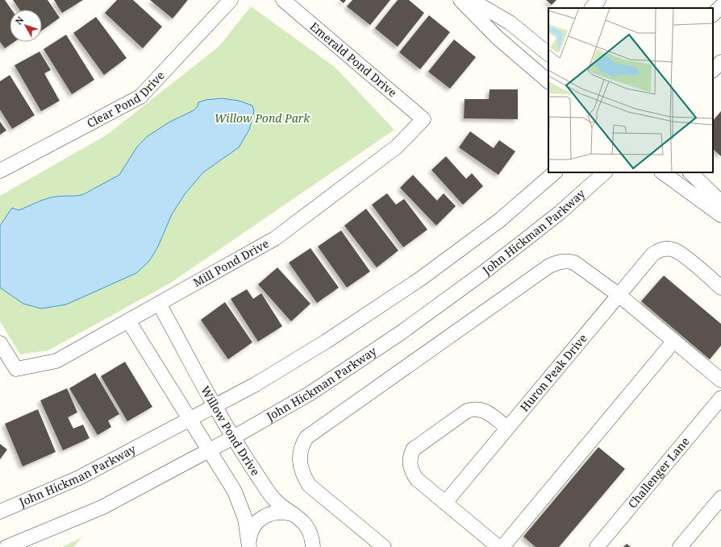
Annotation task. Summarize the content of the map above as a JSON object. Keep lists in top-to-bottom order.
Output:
{
  "streets": {
    "street": [
      "Emerald Pond Drive",
      "Clear Pond Drive",
      "John Hickman Parkway",
      "Mill Pond Drive",
      "Huron Peak Drive",
      "Willow Pond Drive",
      "Challenger Lane"
    ]
  },
  "crossings": [
    ["Emerald Pond Drive", "Mill Pond Drive"],
    ["John Hickman Parkway", "Willow Pond Drive"],
    ["Mill Pond Drive", "Willow Pond Drive"]
  ],
  "parks": ["Willow Pond Park"],
  "north": "top left"
}
